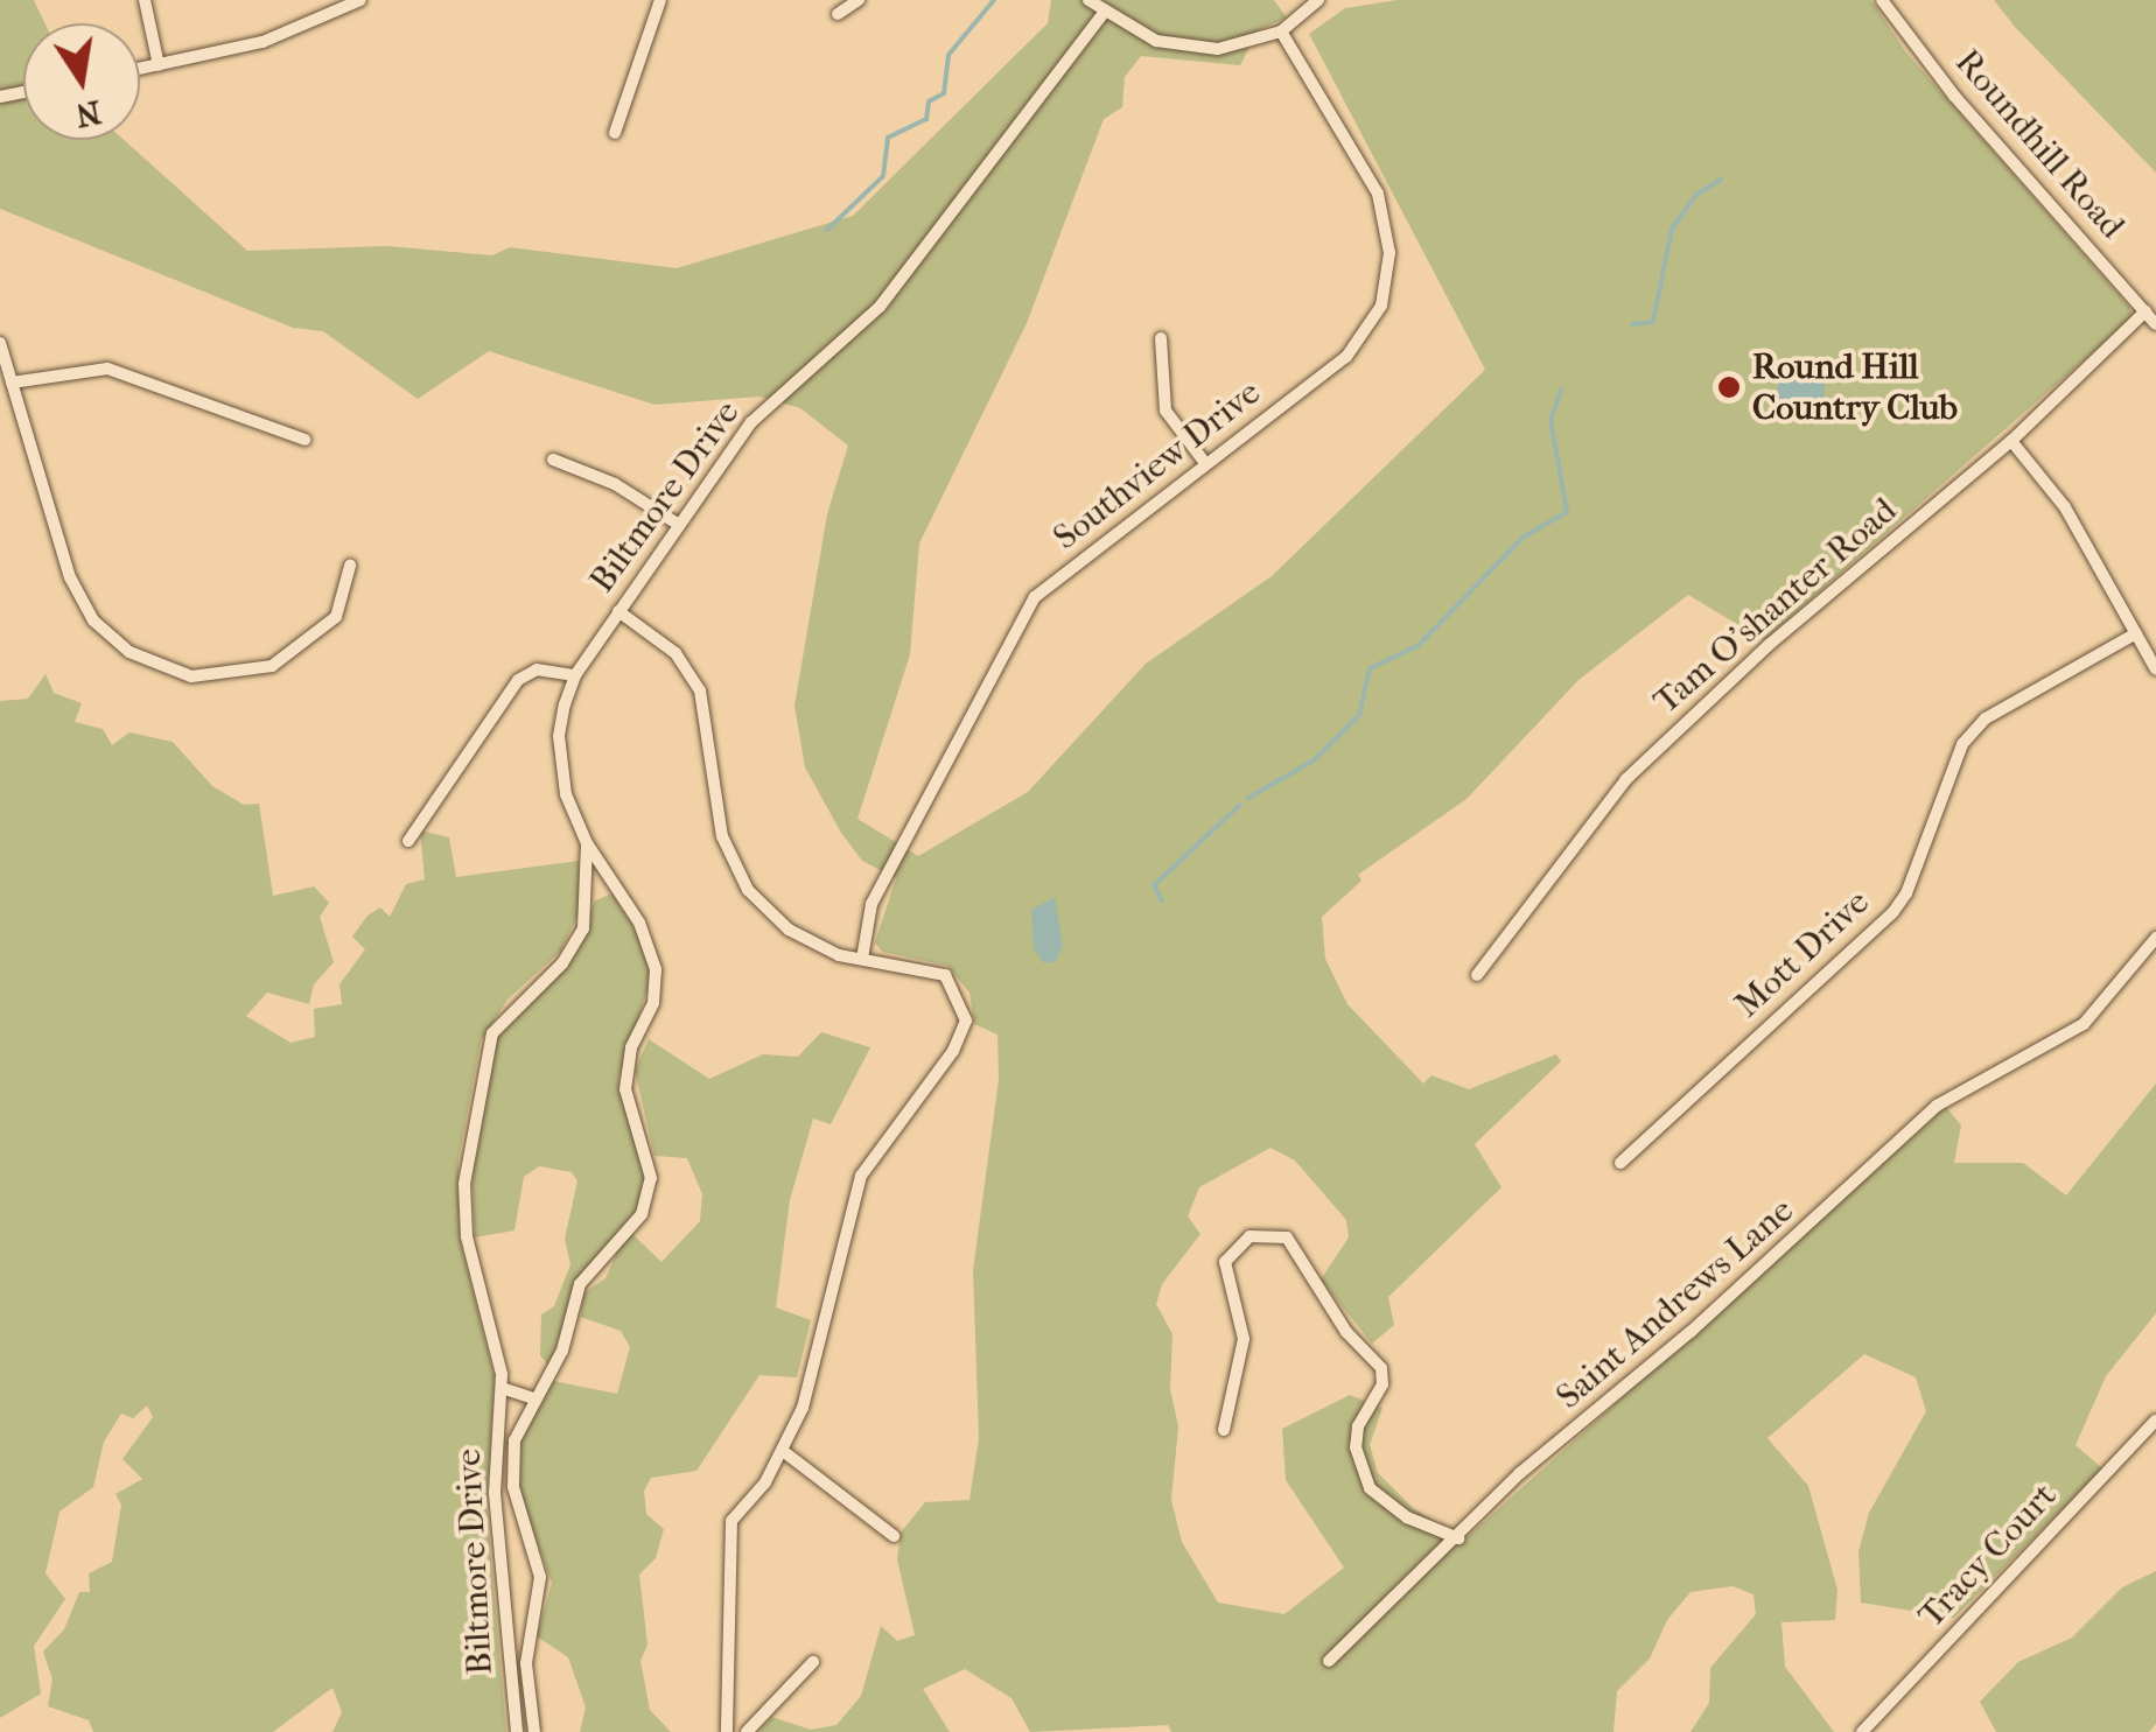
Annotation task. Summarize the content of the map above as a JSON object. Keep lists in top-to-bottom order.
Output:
{
  "streets": {
    "street": [
      "Roundhill Road",
      "Southview Drive",
      "Biltmore Drive",
      "Tam O'shanter Road",
      "Mott Drive",
      "Saint Andrews Lane",
      "Tracy Court"
    ]
  },
  "crossings": [
    ["Roundhill Road", "Tam O'shanter Road"]
  ],
  "places": ["Round Hill Country Club"],
  "north": "bottom"
}
